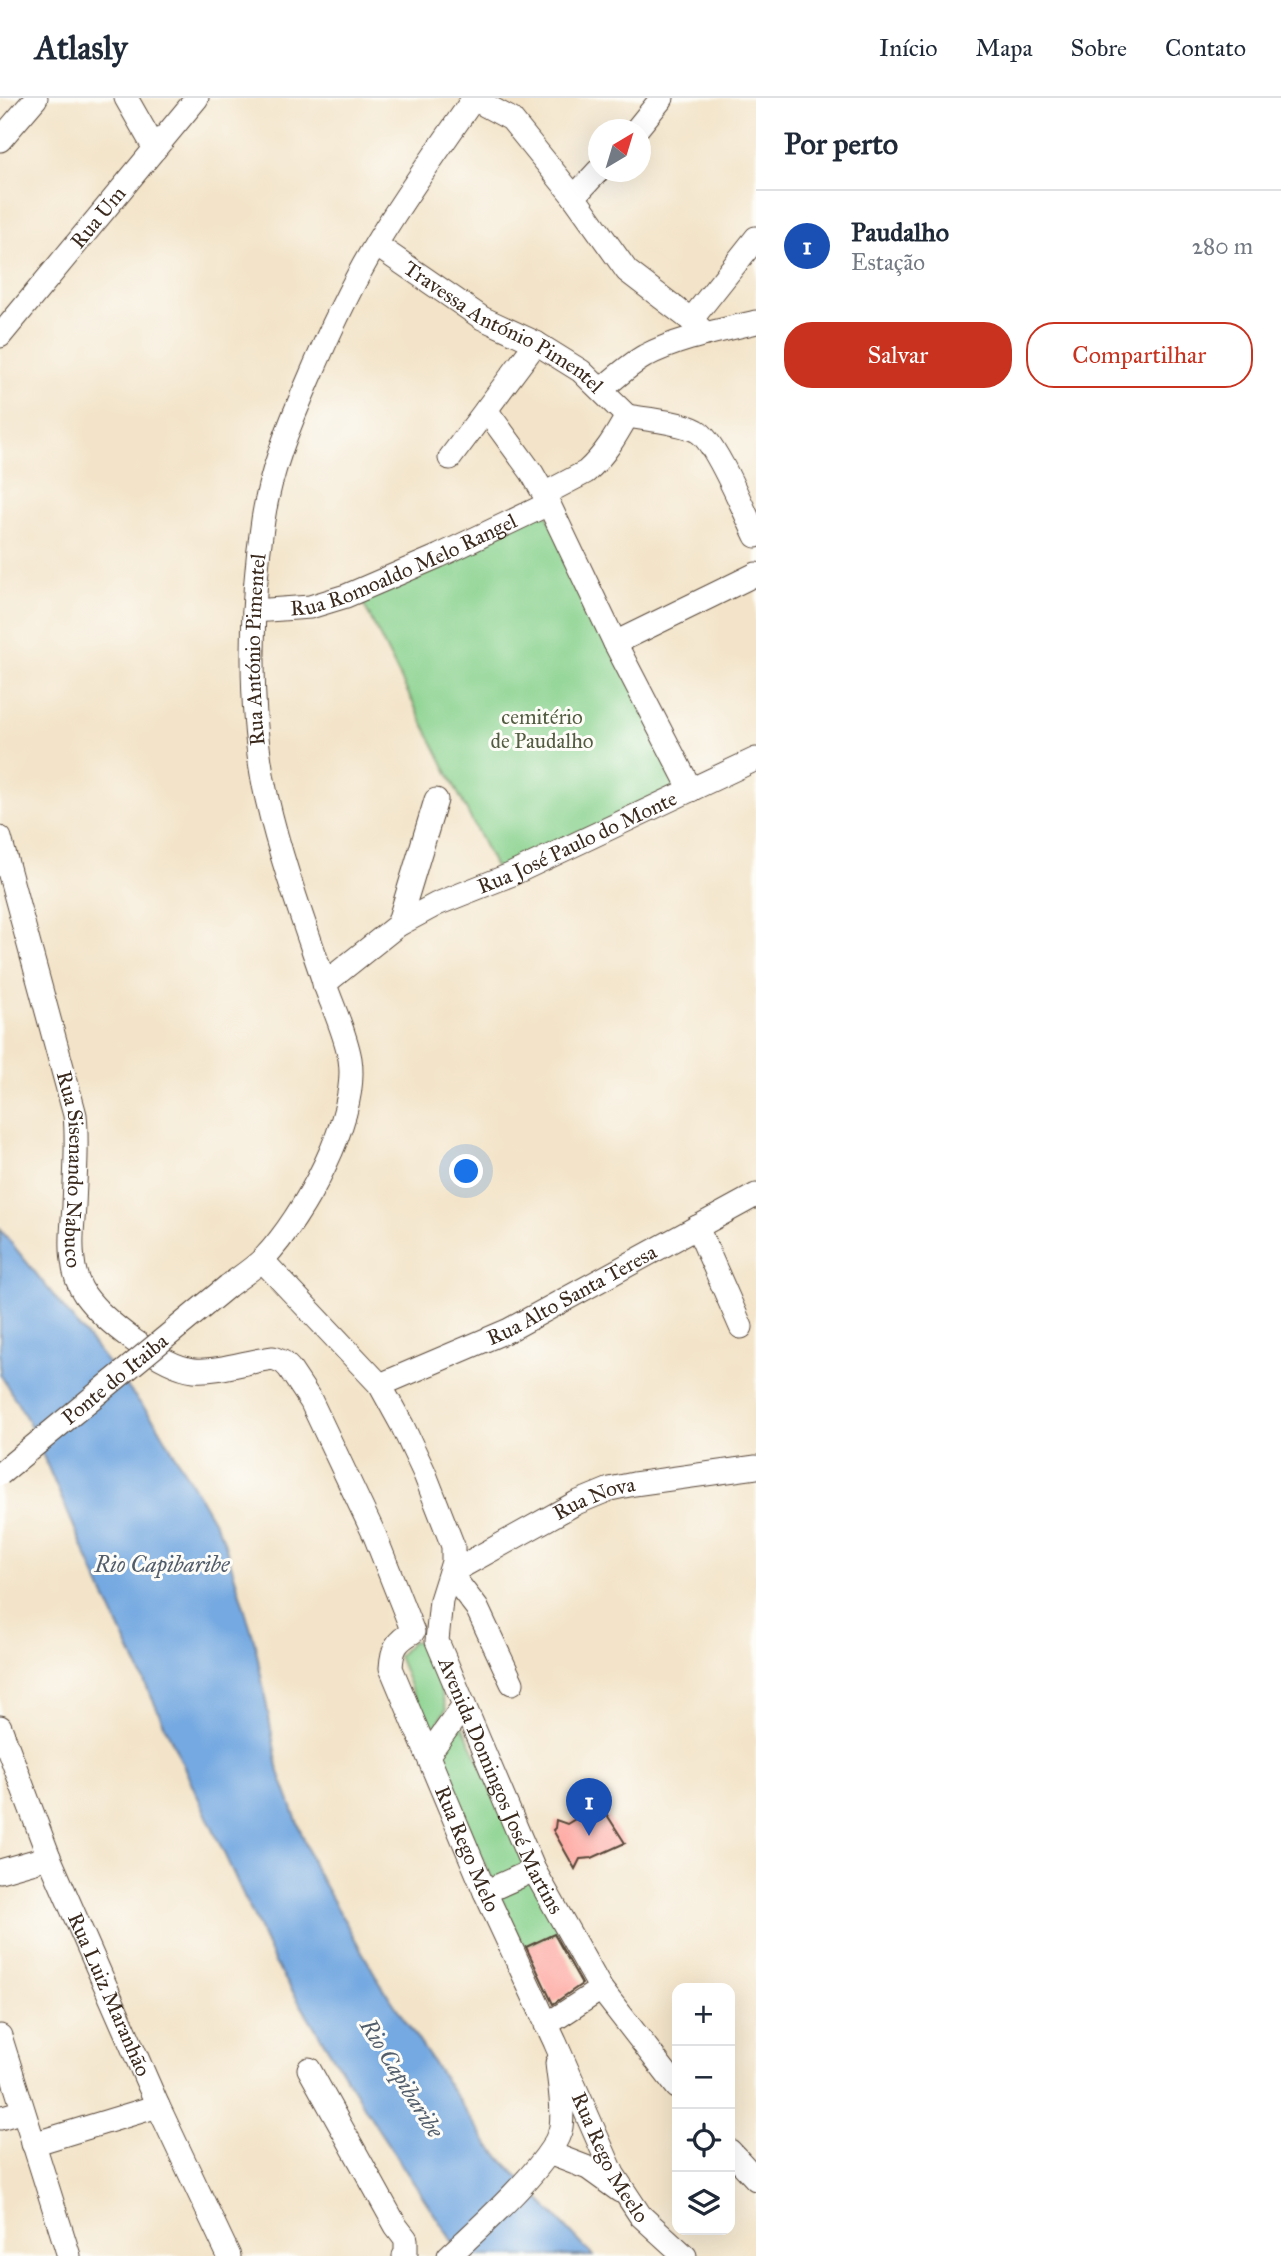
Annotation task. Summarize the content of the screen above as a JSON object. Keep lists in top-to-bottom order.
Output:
{
  "streets": {
    "street": [
      "Rua Um",
      "Travessa António Pimentel",
      "Rua Romoaldo Melo Rangel",
      "Rua António Pimentel",
      "Rua José Paulo do Monte",
      "Rua Sisenando Nabuco",
      "Rua Alto Santa Teresa",
      "Ponte do Itaiba",
      "Rua Nova",
      "Avenida Domingos José Martins",
      "Rua Rego Melo",
      "Rua Luiz Maranhão",
      "Rua Rego Meelo"
    ]
  },
  "crossings": [
    ["Travessa António Pimentel", "Rua Romoaldo Melo Rangel"],
    ["Travessa António Pimentel", "Rua António Pimentel"],
    ["Rua Romoaldo Melo Rangel", "Rua António Pimentel"],
    ["Rua António Pimentel", "Rua José Paulo do Monte"],
    ["Rua António Pimentel", "Ponte do Itaiba"],
    ["Rua António Pimentel", "Avenida Domingos José Martins"],
    ["Rua Sisenando Nabuco", "Rua Rego Melo"],
    ["Rua Alto Santa Teresa", "Avenida Domingos José Martins"],
    ["Rua Nova", "Avenida Domingos José Martins"],
    ["Rua Rego Melo", "Rua Rego Meelo"]
  ],
  "water": ["Rio Capibaribe"],
  "parks": ["cemitério de Paudalho"],
  "north": "top right",
  "page": {
    "header": "Atlasly",
    "nav": [
      "Início",
      "Mapa",
      "Sobre",
      "Contato"
    ],
    "heading": "Por perto",
    "list": [
      {
        "mark": "1",
        "name": "Paudalho",
        "note": "Estação",
        "value": "280 m"
      }
    ],
    "buttons": ["Salvar", "Compartilhar"],
    "pins": "1",
    "map_buttons": ["+", "−"]
  }
}
